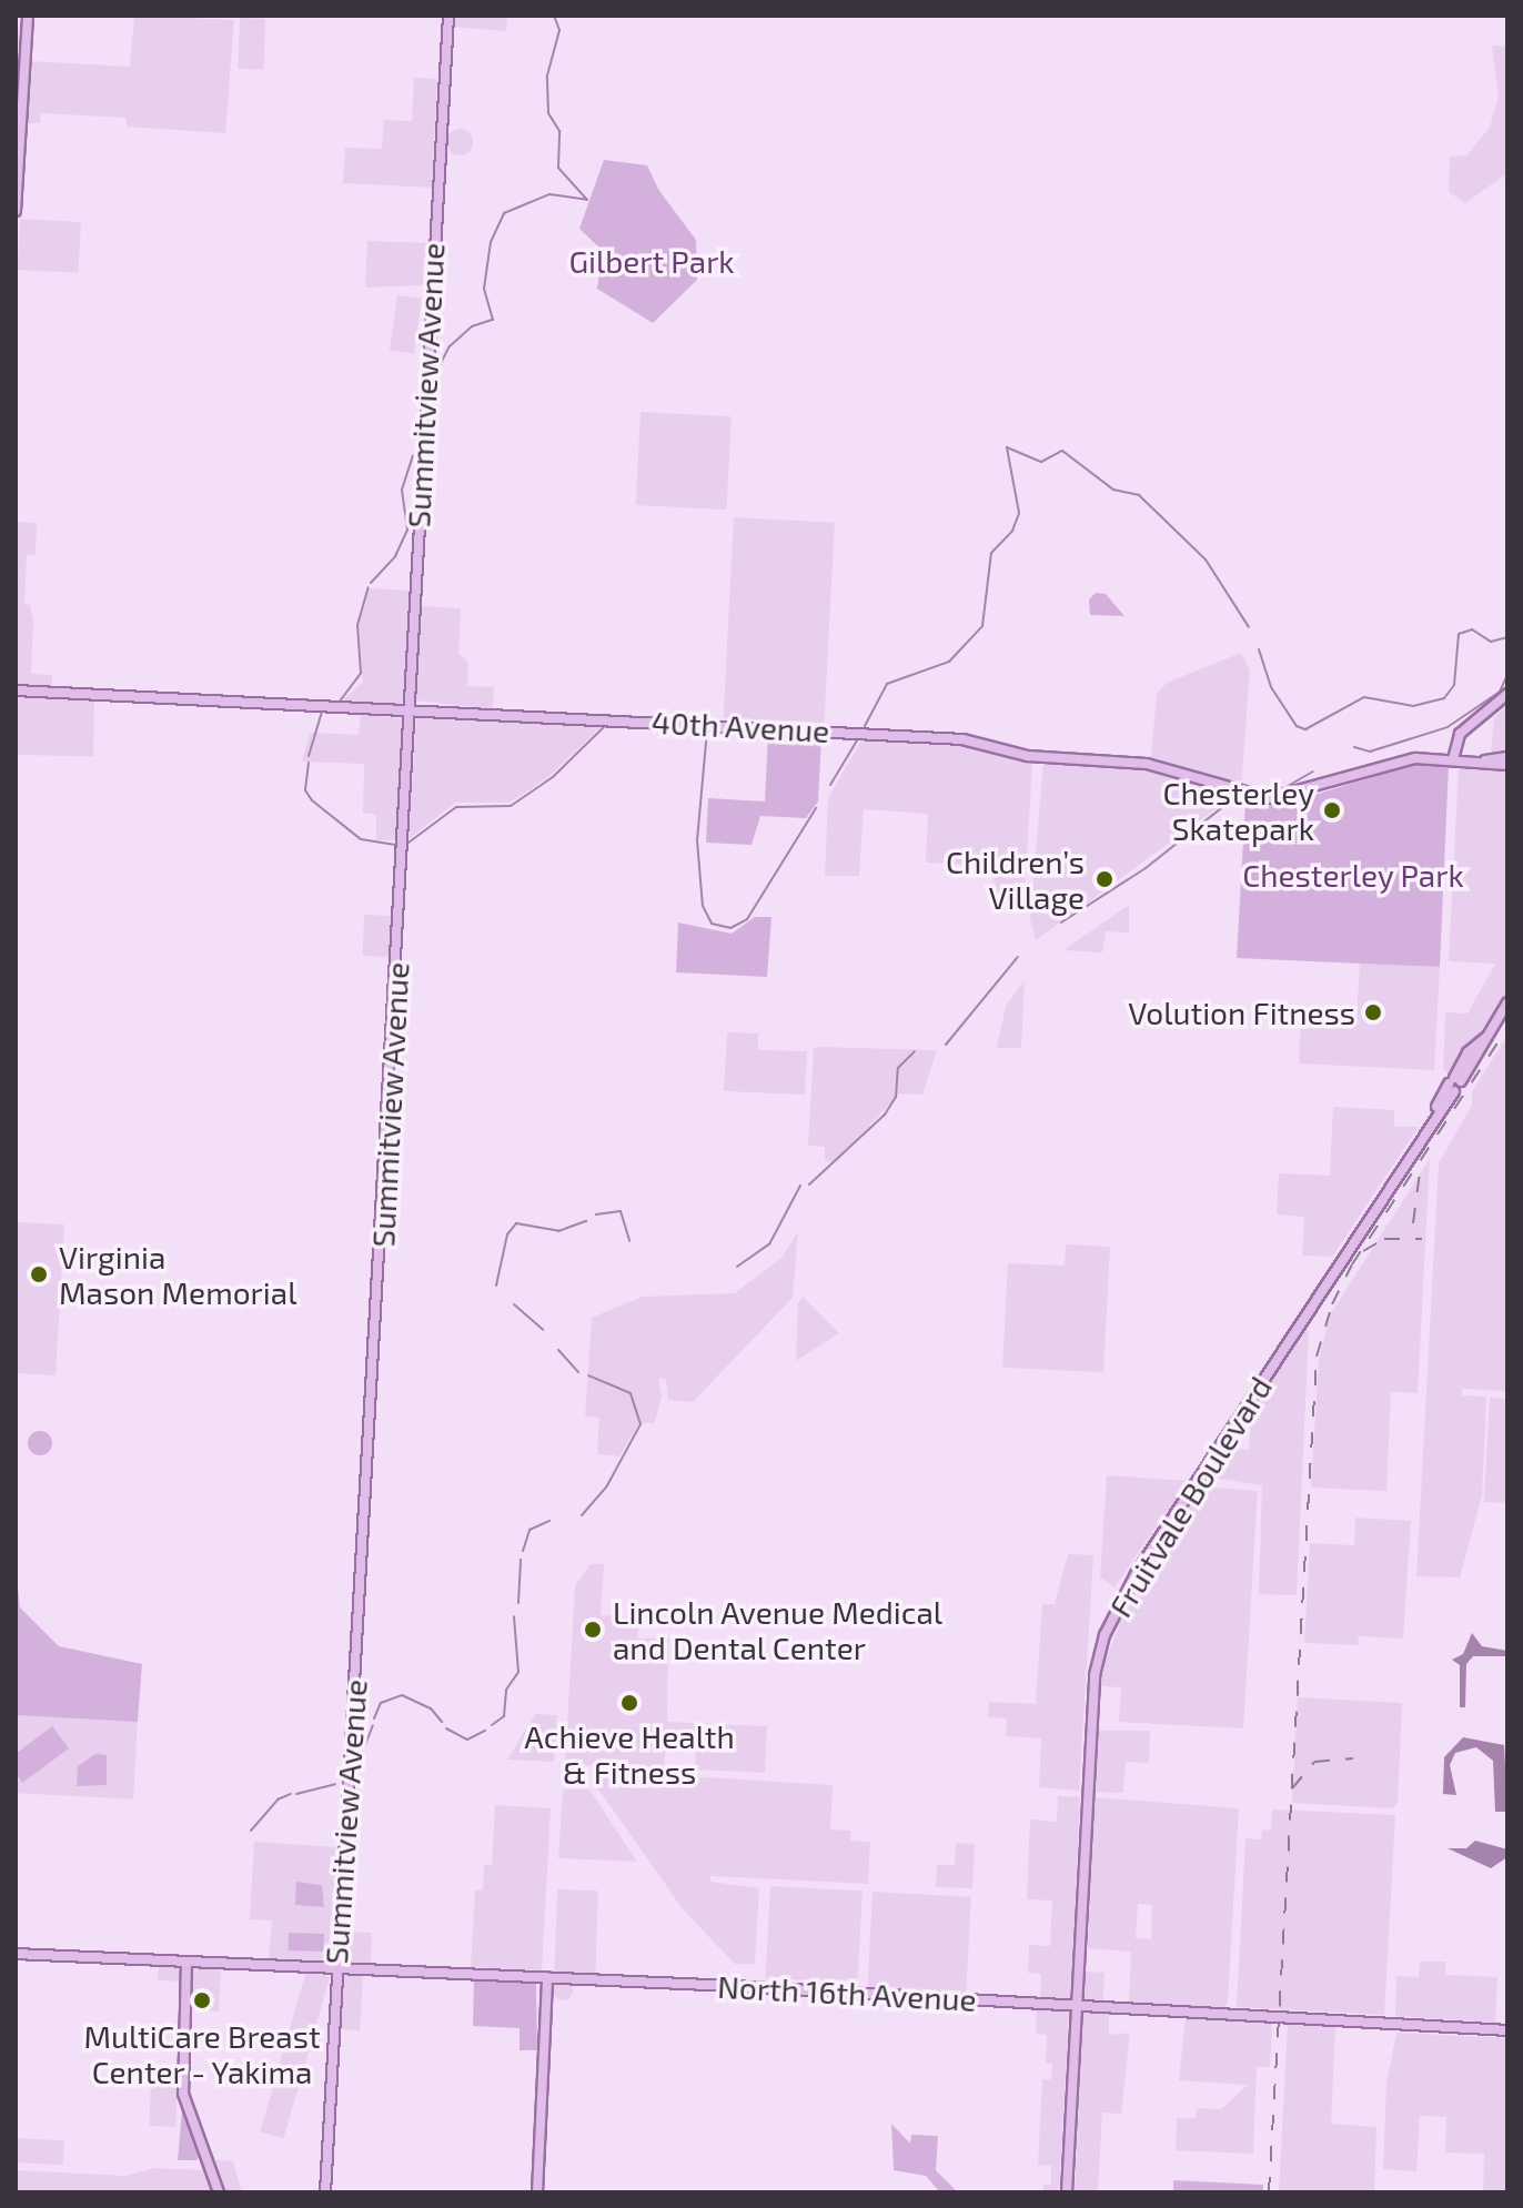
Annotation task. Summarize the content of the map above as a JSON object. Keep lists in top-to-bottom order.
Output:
{
  "streets": {
    "main road": [
      "Summitview Avenue",
      "40th Avenue",
      "Fruitvale Boulevard",
      "North 16th Avenue"
    ]
  },
  "crossings": [
    ["Summitview Avenue", "40th Avenue"],
    ["Summitview Avenue", "North 16th Avenue"],
    ["Fruitvale Boulevard", "North 16th Avenue"]
  ],
  "parks": ["Gilbert Park", "Chesterley Park"],
  "places": [
    "Chesterley Skatepark",
    "Children’s Village",
    "Volution Fitness",
    "Virginia Mason Memorial",
    "Lincoln Avenue Medical and Dental Center",
    "Achieve Health & Fitness",
    "MultiCare Breast Center - Yakima"
  ]
}
